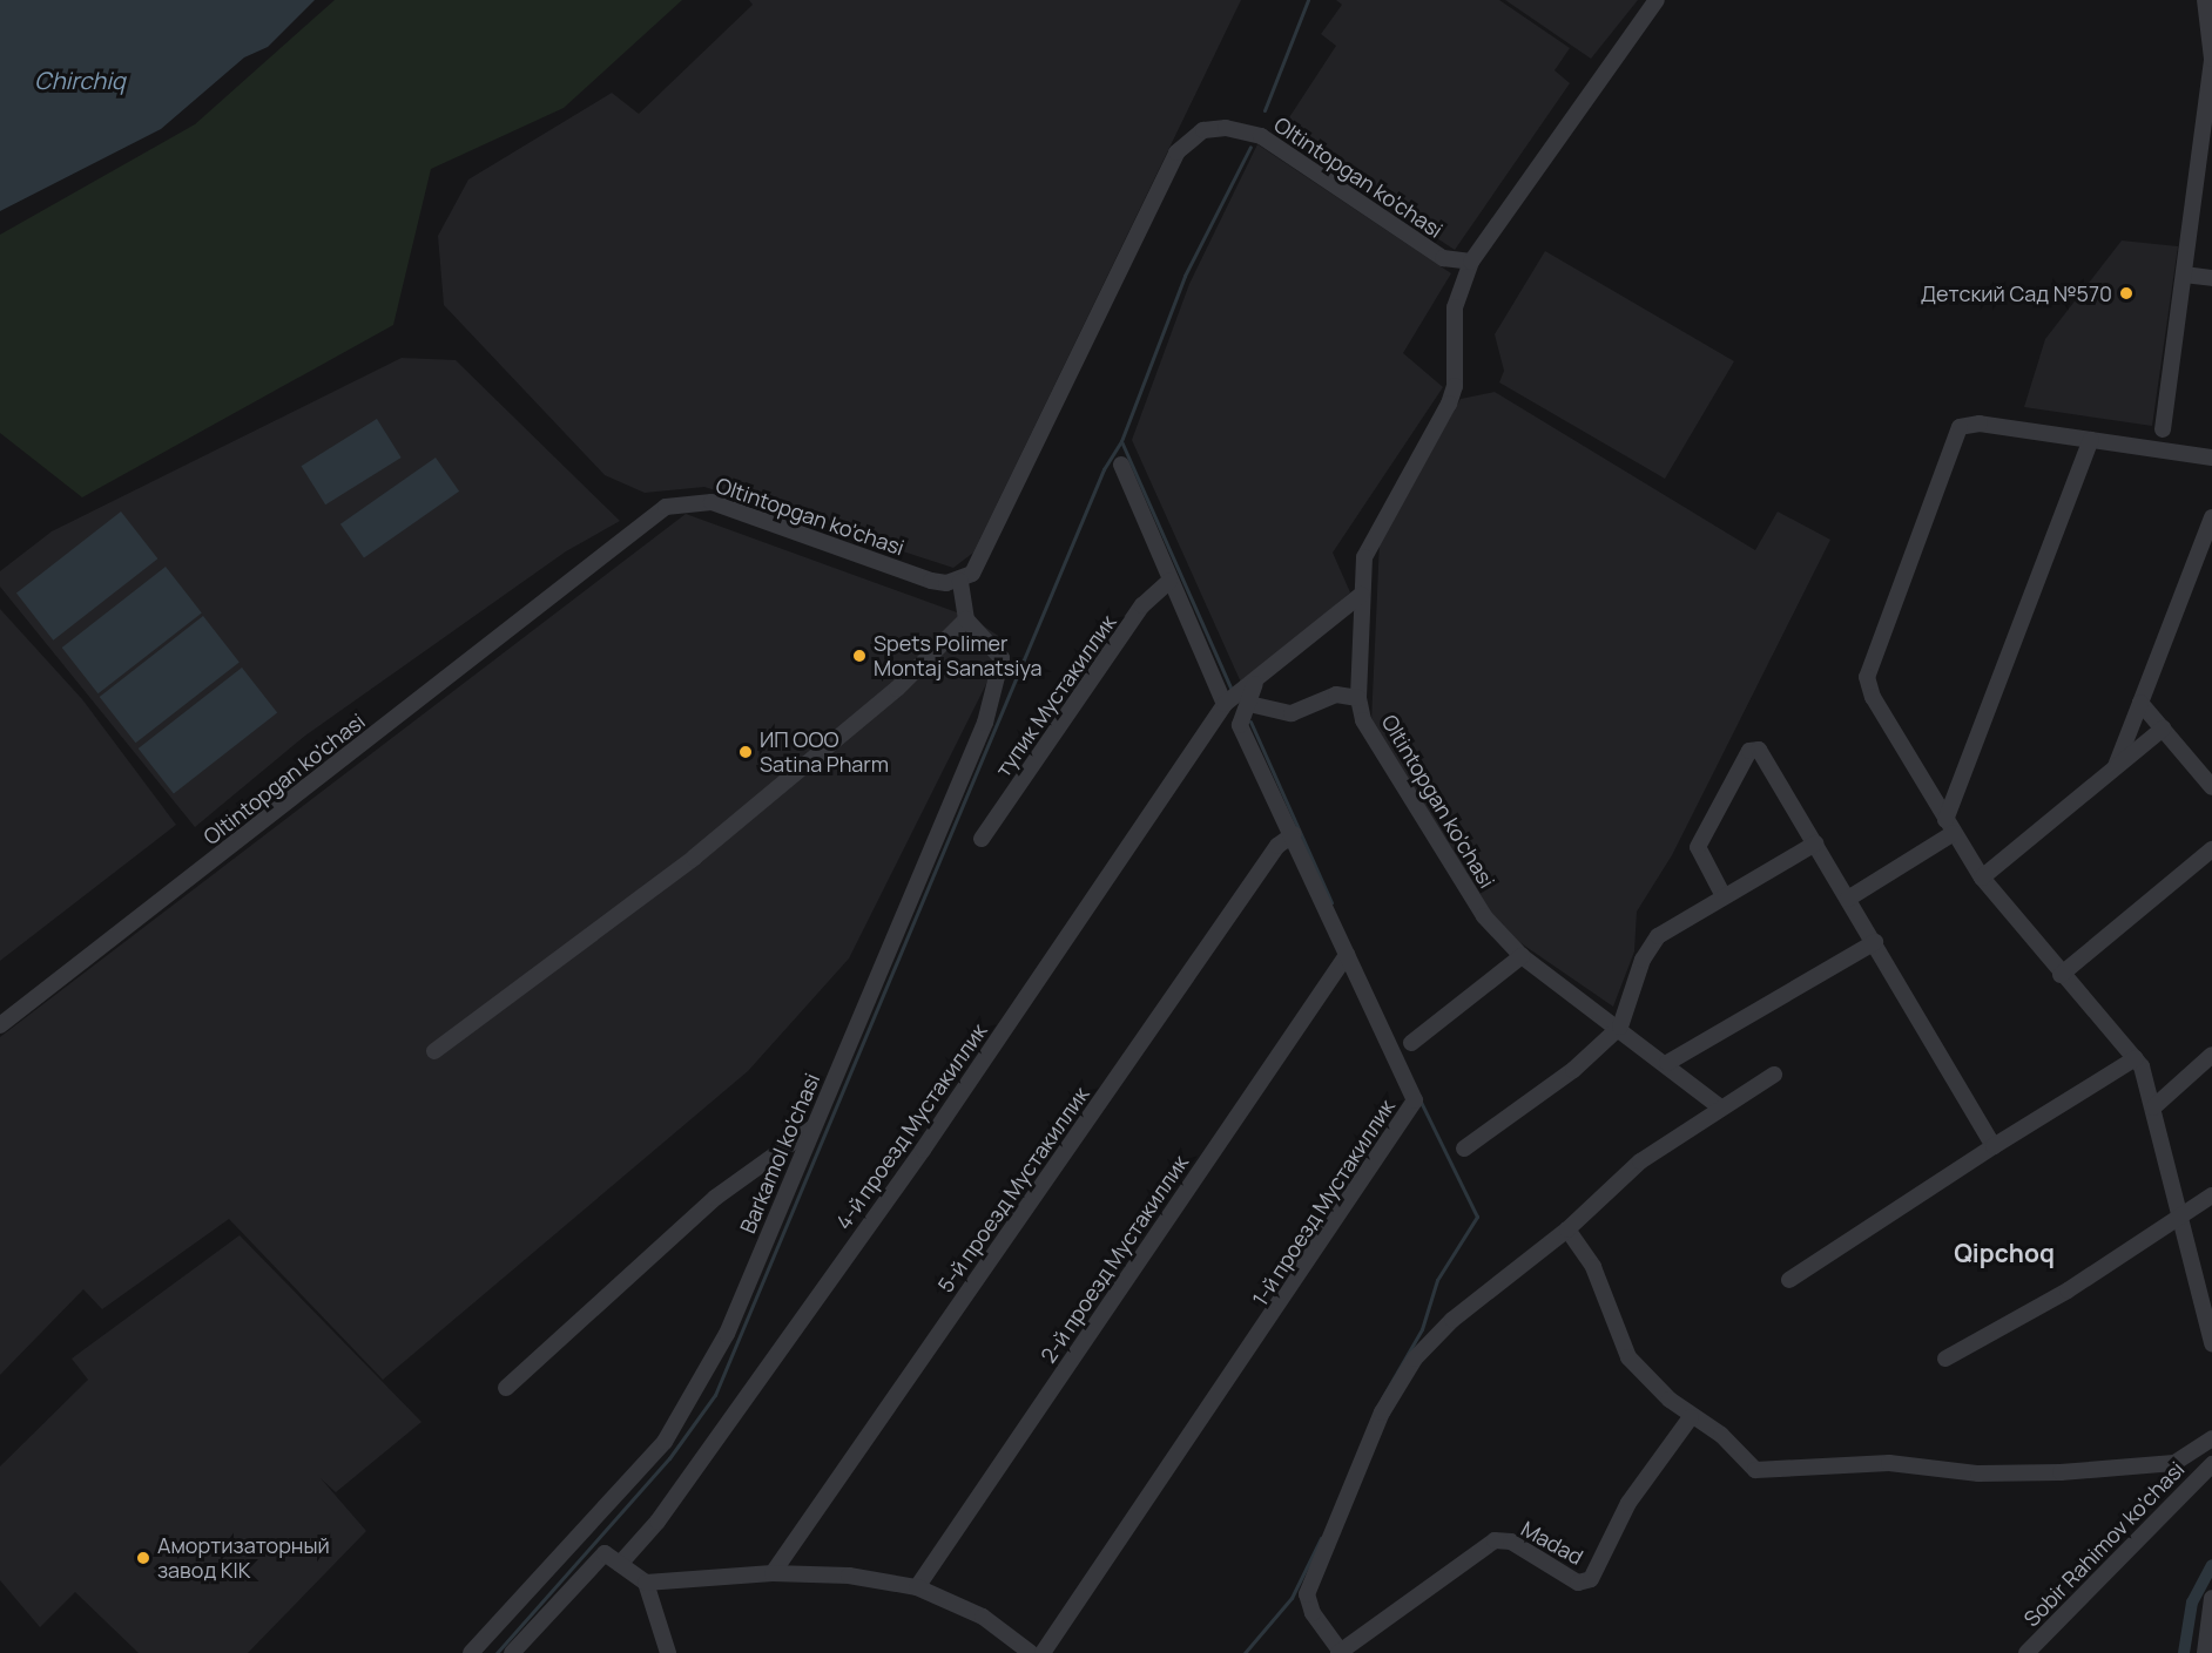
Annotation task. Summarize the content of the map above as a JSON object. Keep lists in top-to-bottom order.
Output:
{
  "streets": {
    "street": [
      "Oltintopgan ko'chasi",
      "тупик Мустакиллик",
      "4-й проезд Мустакиллик",
      "Barkamol ko'chasi",
      "5-й проезд Мустакиллик",
      "1-й проезд Мустакиллик",
      "2-й проезд Мустакиллик",
      "Madad",
      "Sobir Rahimov ko'chasi"
    ]
  },
  "crossings": [
    ["5-й проезд Мустакиллик", "1-й проезд Мустакиллик"],
    ["1-й проезд Мустакиллик", "2-й проезд Мустакиллик"]
  ],
  "districts": ["Qipchoq"],
  "water": ["Chirchiq"],
  "places": [
    "Детский Сад №570",
    "Spets Polimer Montaj Sanatsiya",
    "ИП ООО Satina Pharm",
    "Амортизаторный завод KIK"
  ]
}
